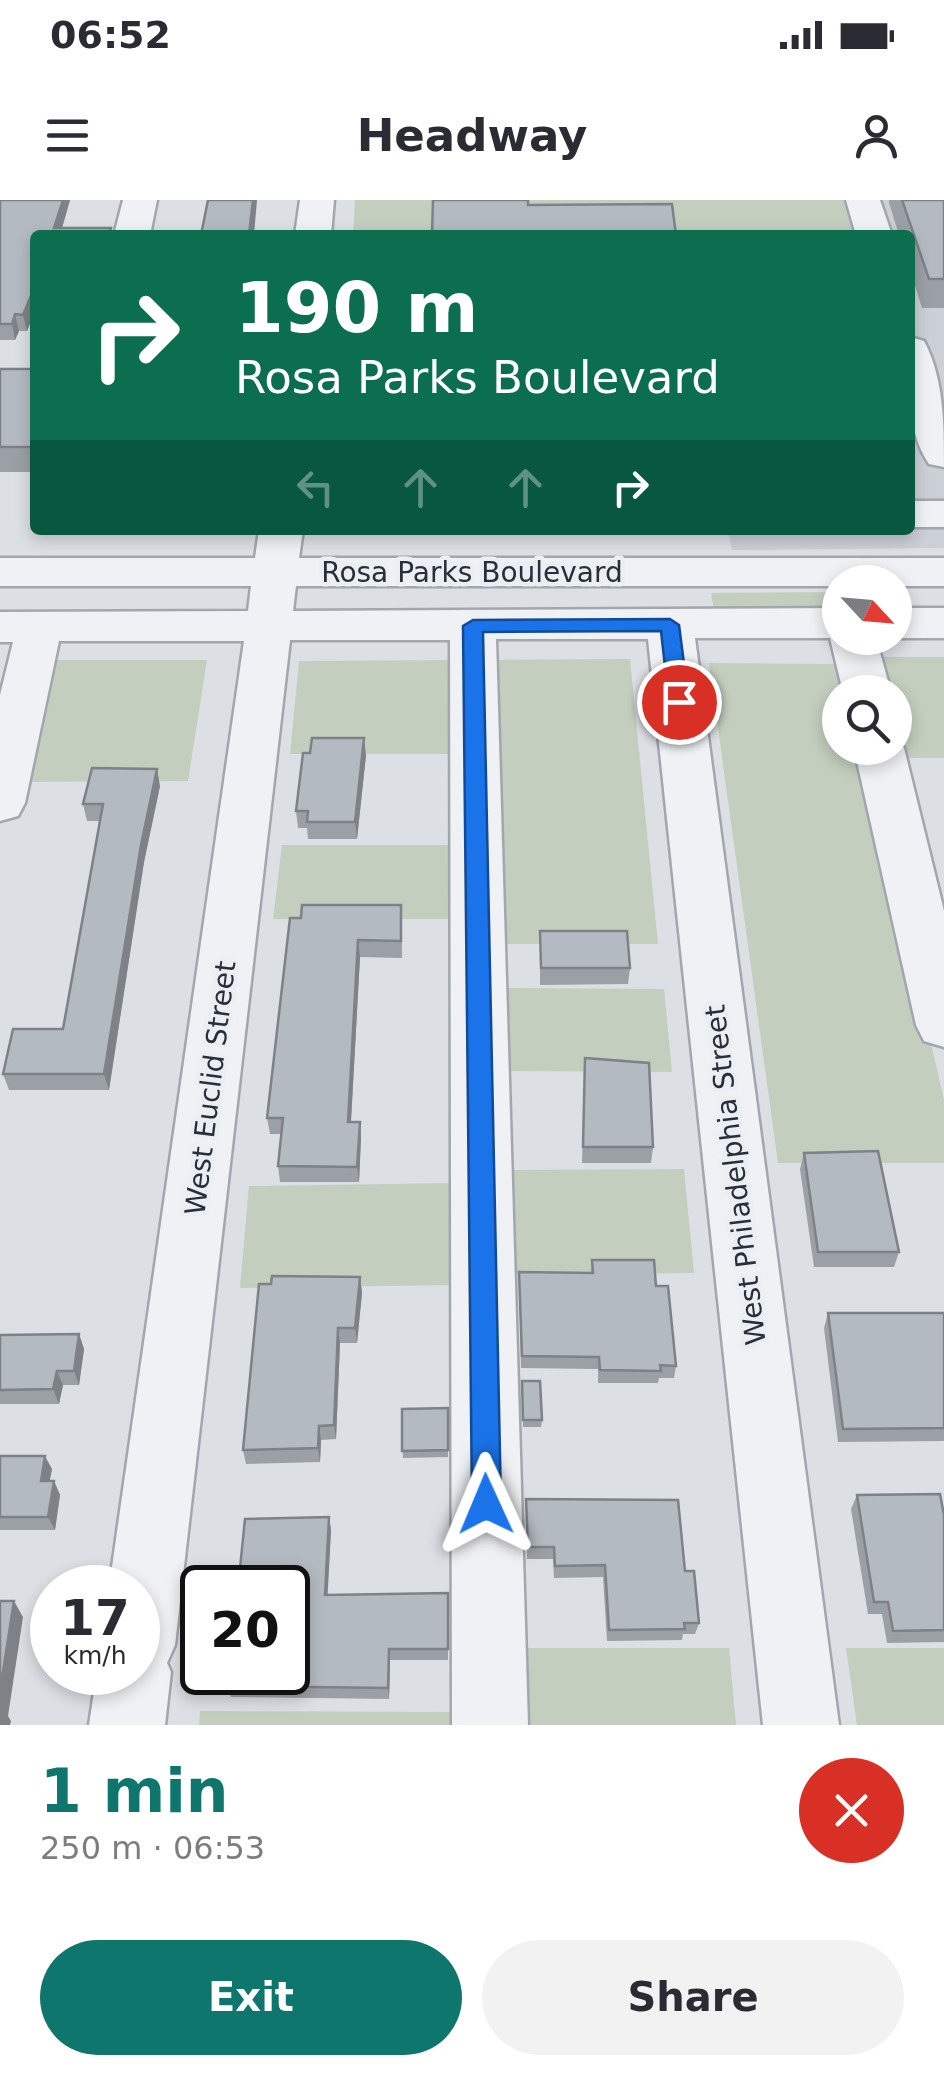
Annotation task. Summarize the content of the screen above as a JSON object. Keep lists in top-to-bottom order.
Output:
{
  "streets": {
    "street": ["Rosa Parks Boulevard", "West Euclid Street", "West Philadelphia Street"]
  },
  "crossings": [
    ["Rosa Parks Boulevard", "West Euclid Street"],
    ["Rosa Parks Boulevard", "West Philadelphia Street"]
  ],
  "north": "bottom right",
  "page": {
    "status": "06:52",
    "header": "Headway",
    "turn": ["190 m", "Rosa Parks Boulevard"],
    "speed": "17 km/h",
    "limit": "20",
    "heading": ["1 min", "250 m · 06:53"],
    "buttons": ["Exit", "Share"]
  }
}
